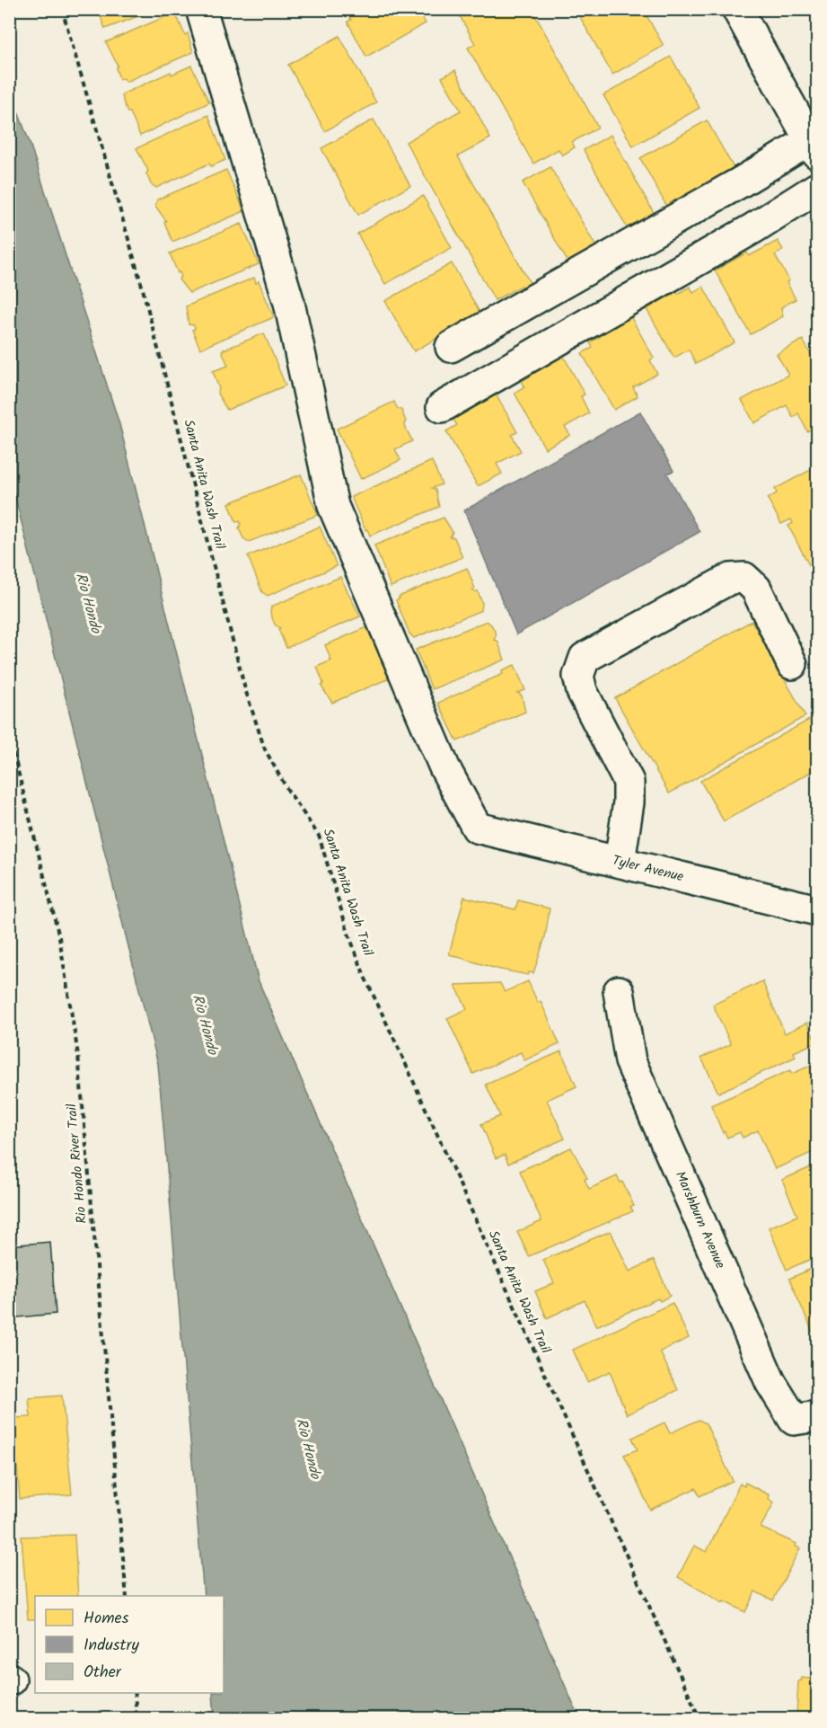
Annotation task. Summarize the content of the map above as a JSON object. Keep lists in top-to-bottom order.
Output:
{
  "streets": {
    "street": ["Tyler Avenue", "Marshburn Avenue"],
    "path": ["Santa Anita Wash Trail", "Rio Hondo River Trail"]
  },
  "water": ["Rio Hondo"],
  "legend": ["Homes", "Industry", "Other"]
}
